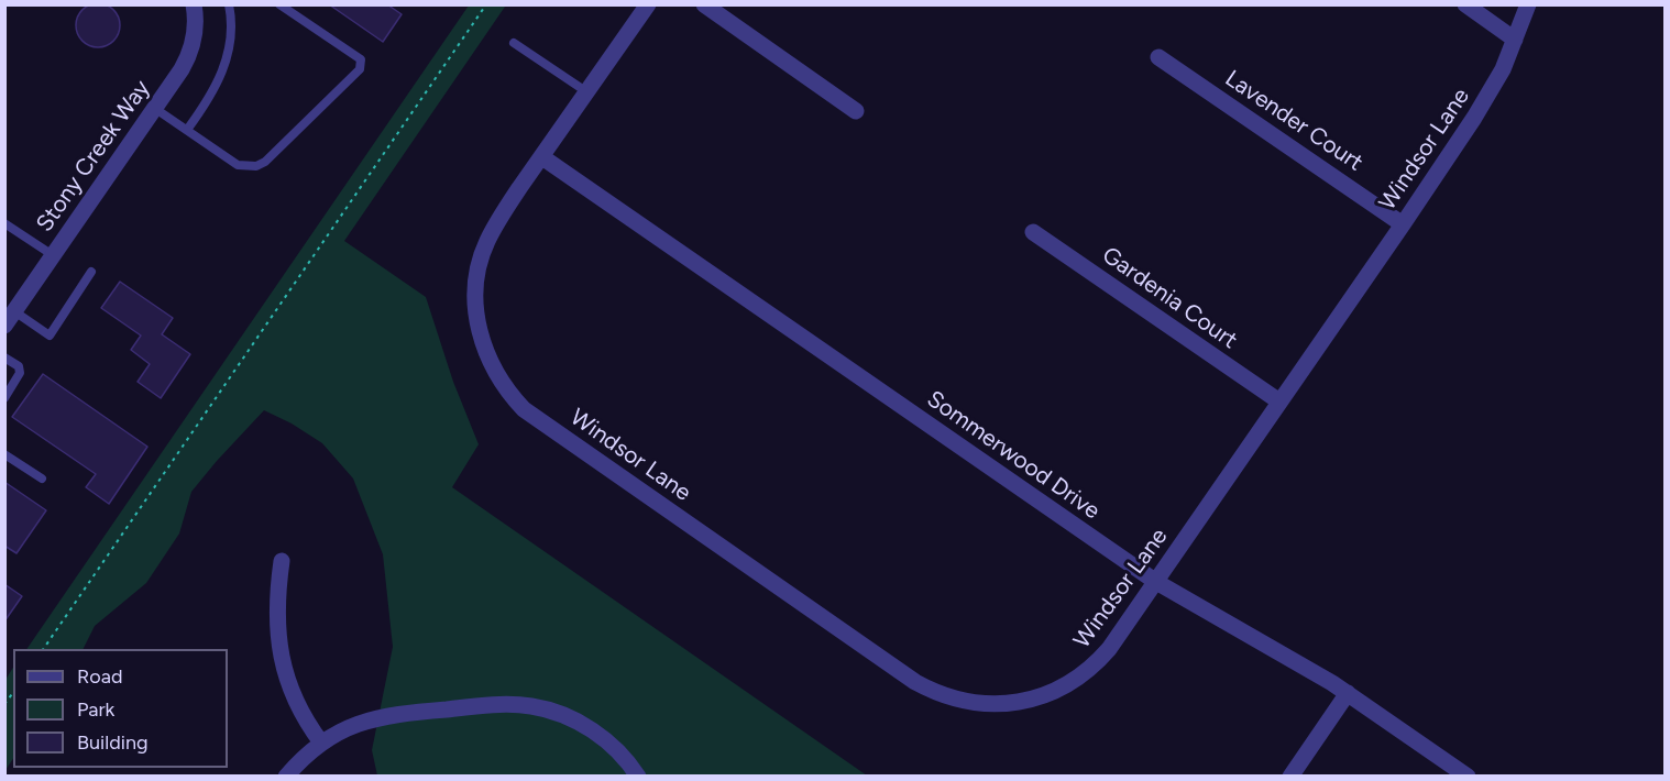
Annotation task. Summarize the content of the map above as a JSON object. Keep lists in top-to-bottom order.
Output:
{
  "streets": {
    "street": [
      "Lavender Court",
      "Windsor Lane",
      "Stony Creek Way",
      "Gardenia Court",
      "Sommerwood Drive"
    ]
  },
  "crossings": [
    ["Lavender Court", "Windsor Lane"],
    ["Windsor Lane", "Gardenia Court"],
    ["Windsor Lane", "Sommerwood Drive"]
  ],
  "legend": ["Road", "Park", "Building"]
}
